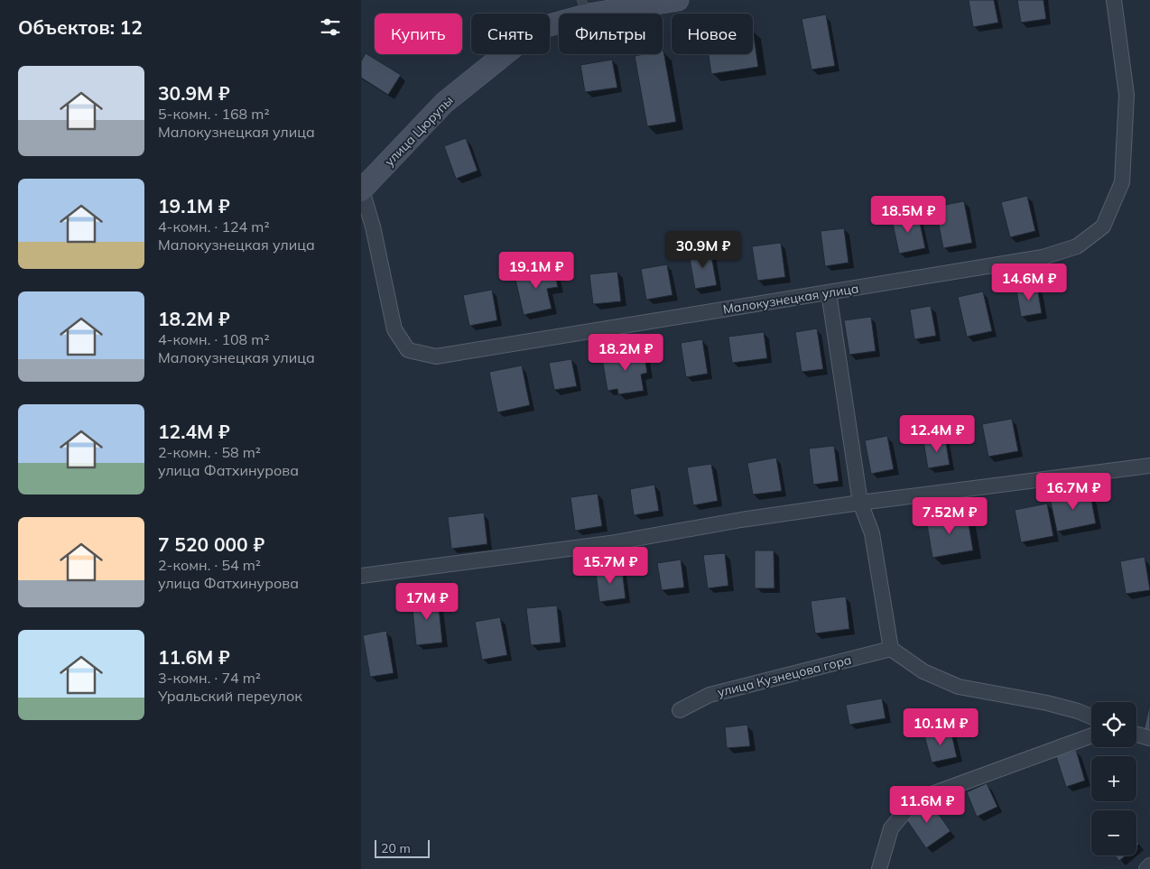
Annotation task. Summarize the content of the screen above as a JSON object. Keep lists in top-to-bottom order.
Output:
{
  "streets": {
    "street": ["улица Цюрупы", "Малокузнецкая улица", "улица Кузнецова гора"]
  },
  "crossings": [
    ["улица Цюрупы", "Малокузнецкая улица"]
  ],
  "scale_bar": "20 m",
  "page": {
    "heading": "Объектов: 12",
    "chip": [
      "Купить",
      "Снять",
      "Фильтры",
      "Новое"
    ],
    "list": [
      {
        "name": "30.9M ₽",
        "note": "5-комн. · 168 m² · Малокузнецкая улица"
      },
      {
        "name": "19.1M ₽",
        "note": "4-комн. · 124 m² · Малокузнецкая улица"
      },
      {
        "name": "18.2M ₽",
        "note": "4-комн. · 108 m² · Малокузнецкая улица"
      },
      {
        "name": "12.4M ₽",
        "note": "2-комн. · 58 m² · улица Фатхинурова"
      },
      {
        "name": "7 520 000 ₽",
        "note": "2-комн. · 54 m² · улица Фатхинурова"
      },
      {
        "name": "11.6M ₽",
        "note": "3-комн. · 74 m² · Уральский переулок"
      }
    ],
    "price": [
      "18.5M ₽",
      "30.9M ₽",
      "19.1M ₽",
      "14.6M ₽",
      "18.2M ₽",
      "12.4M ₽",
      "16.7M ₽",
      "7.52M ₽",
      "15.7M ₽",
      "17M ₽",
      "10.1M ₽",
      "11.6M ₽"
    ],
    "map_buttons": ["+", "−"],
    "scale": "20 m"
  }
}
